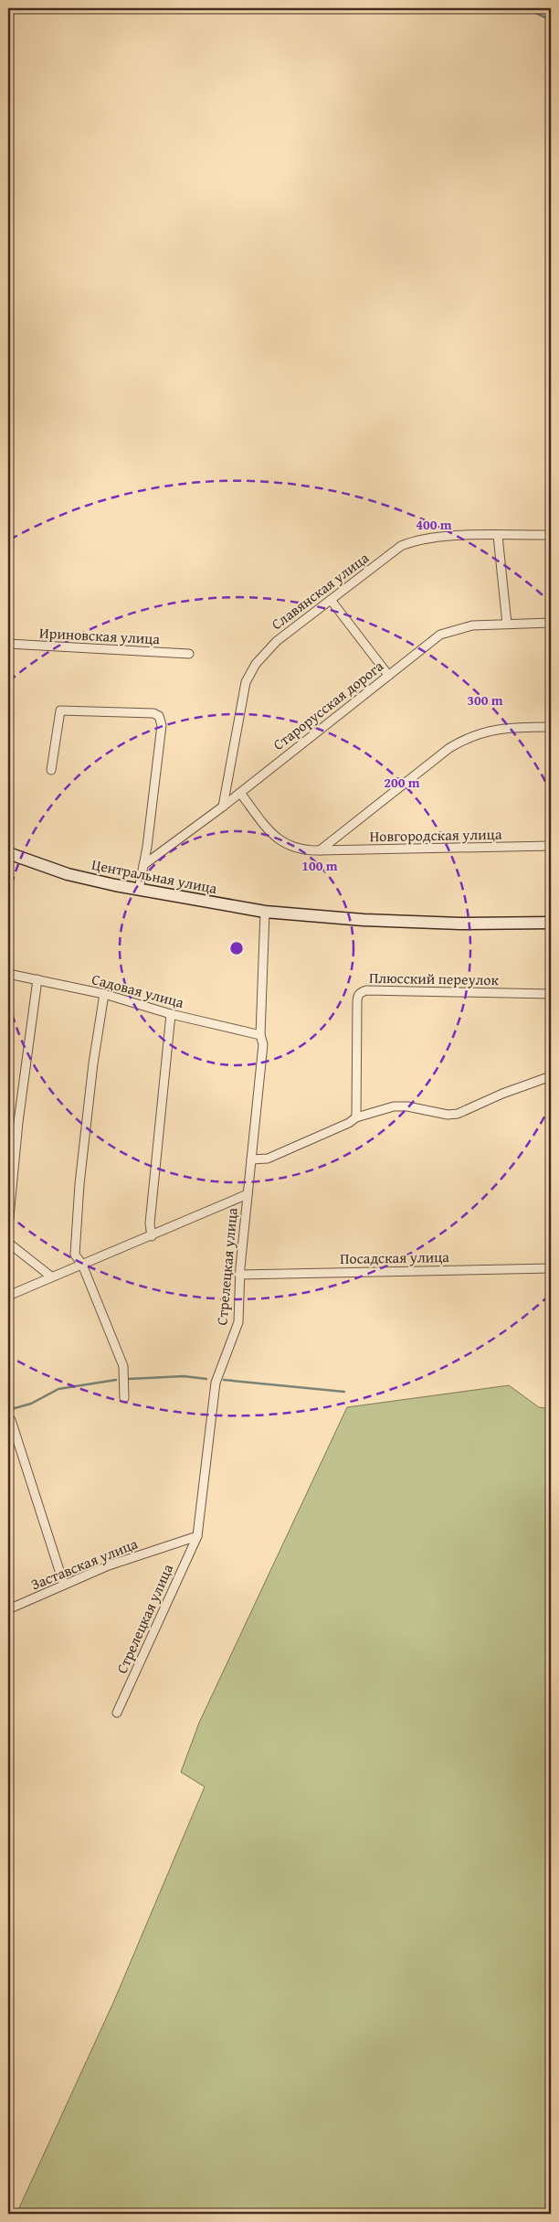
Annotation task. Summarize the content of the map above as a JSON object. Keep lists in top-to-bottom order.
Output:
{
  "streets": {
    "main road": ["Центральная улица"],
    "street": [
      "Славянская улица",
      "Ириновская улица",
      "Старорусская дорога",
      "Новгородская улица",
      "Плюсский переулок",
      "Садовая улица",
      "Посадская улица",
      "Стрелецкая улица",
      "Заставская улица"
    ]
  },
  "crossings": [
    ["Славянская улица", "Старорусская дорога"],
    ["Старорусская дорога", "Новгородская улица"],
    ["Центральная улица", "Стрелецкая улица"],
    ["Садовая улица", "Стрелецкая улица"],
    ["Посадская улица", "Стрелецкая улица"],
    ["Стрелецкая улица", "Заставская улица"]
  ],
  "rings": [
    "400 m",
    "300 m",
    "200 m",
    "100 m"
  ]
}
